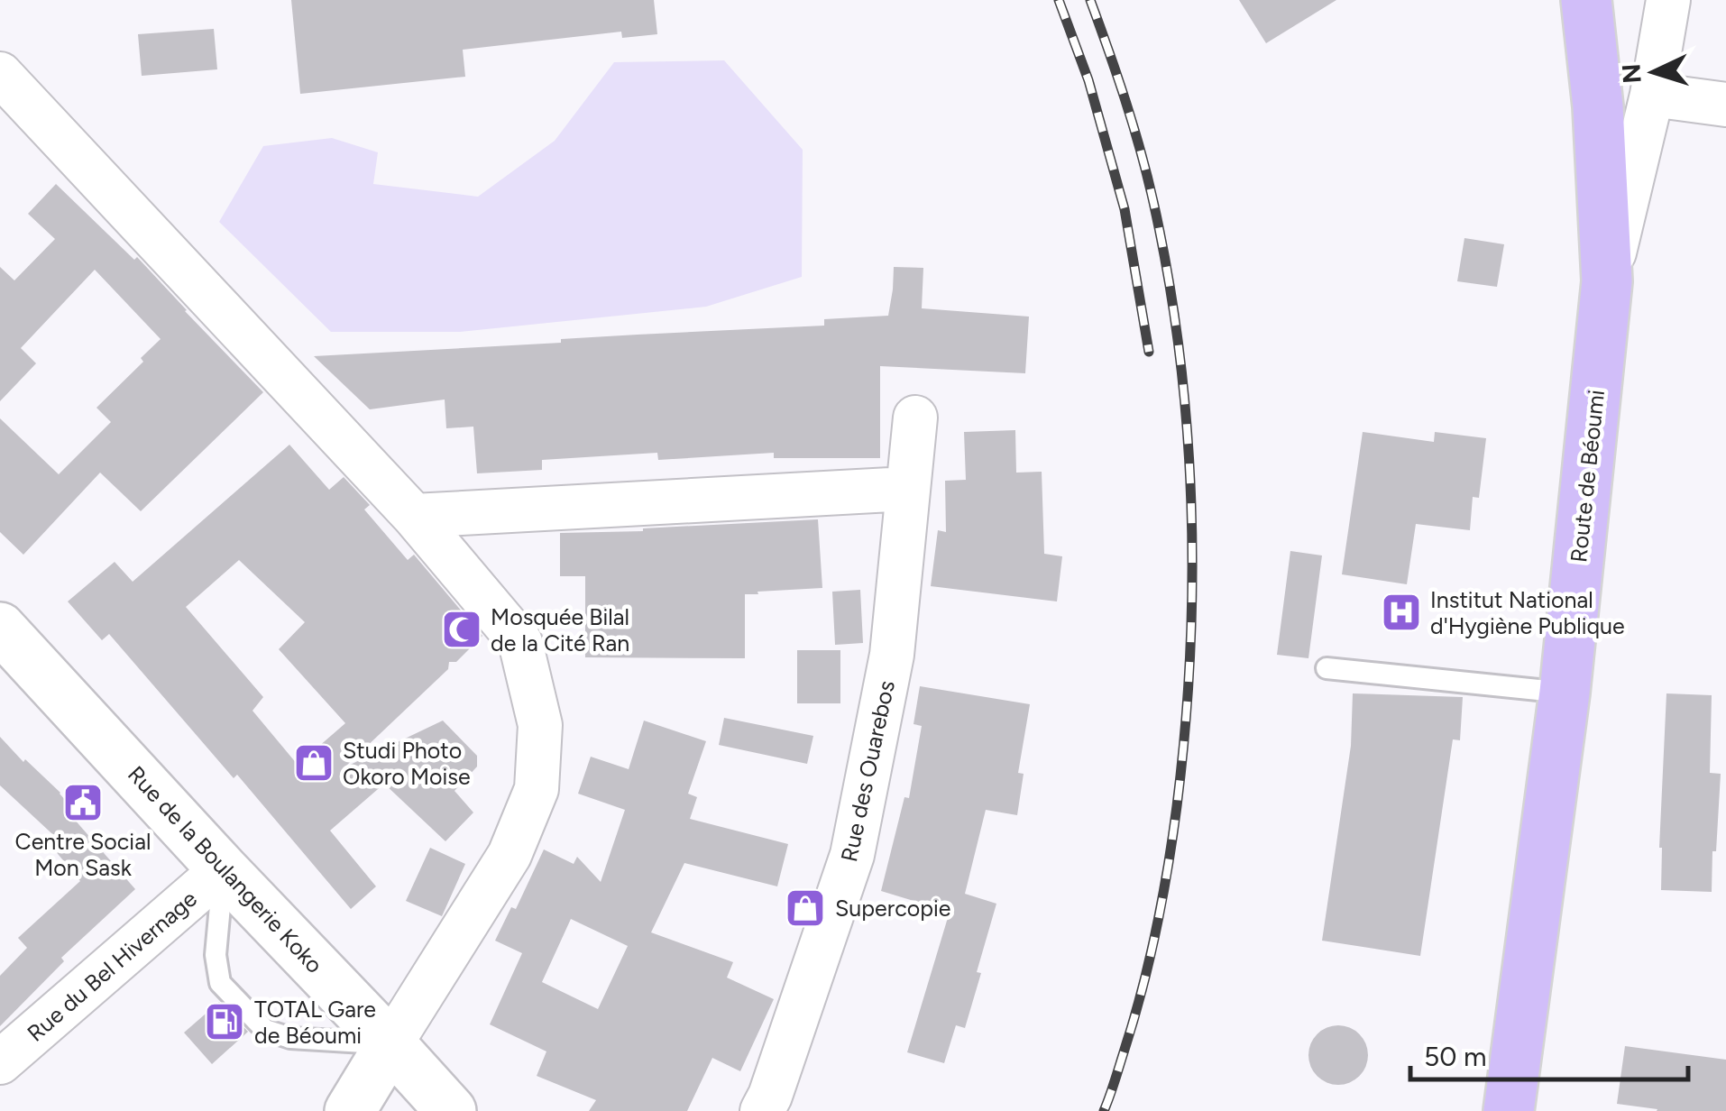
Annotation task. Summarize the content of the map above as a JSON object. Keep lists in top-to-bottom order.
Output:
{
  "streets": {
    "main road": ["Route de Béoumi"],
    "street": ["Rue des Ouarebos", "Rue de la Boulangerie Koko", "Rue du Bel Hivernage"]
  },
  "crossings": [
    ["Rue de la Boulangerie Koko", "Rue du Bel Hivernage"]
  ],
  "places": {
    "hospital": ["Institut National d'Hygiène Publique"],
    "mosque": ["Mosquée Bilal de la Cité Ran"],
    "shop": ["Studi Photo Okoro Moise", "Supercopie"],
    "public building": ["Centre Social Mon Sask"],
    "fuel station": ["TOTAL Gare de Béoumi"]
  },
  "scale_bar": "50 m",
  "north": "left"
}
